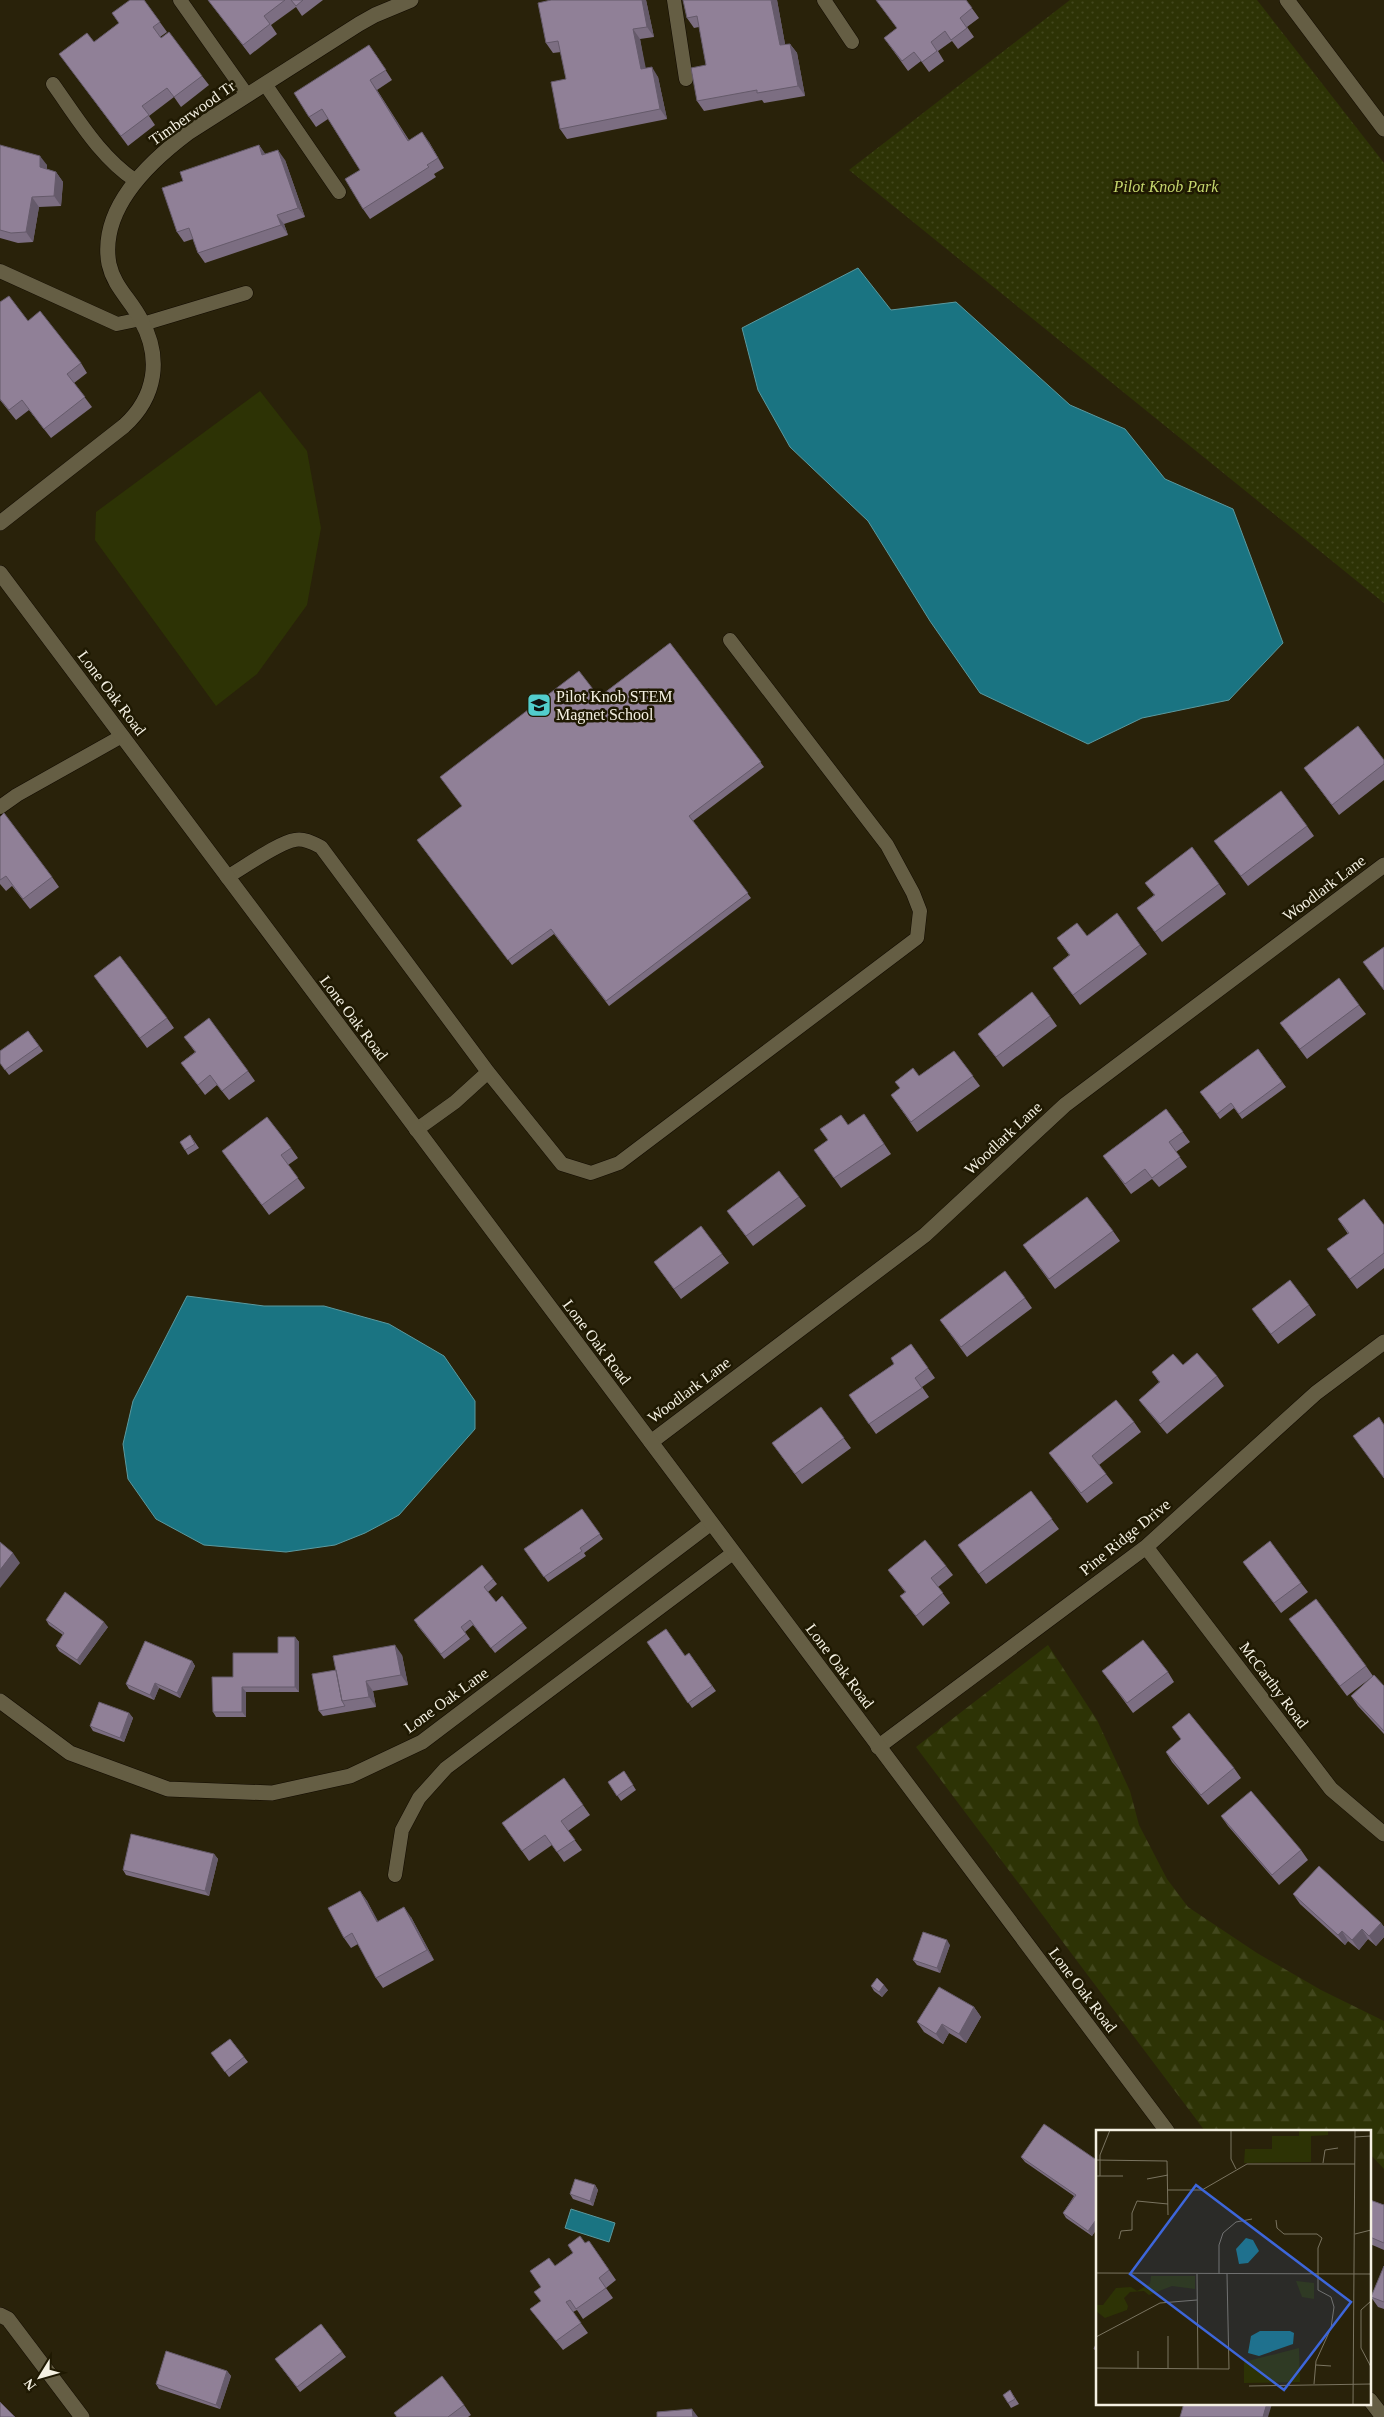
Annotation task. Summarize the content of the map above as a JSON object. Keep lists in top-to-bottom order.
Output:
{
  "streets": {
    "street": [
      "Timberwood Tr",
      "Lone Oak Road",
      "Woodlark Lane",
      "Pine Ridge Drive",
      "McCarthy Road",
      "Lone Oak Lane"
    ]
  },
  "crossings": [
    ["Lone Oak Road", "Woodlark Lane"],
    ["Lone Oak Road", "Pine Ridge Drive"],
    ["Lone Oak Road", "Lone Oak Lane"],
    ["Pine Ridge Drive", "McCarthy Road"]
  ],
  "parks": ["Pilot Knob Park"],
  "places": {
    "school or university": ["Pilot Knob STEM Magnet School"]
  },
  "north": "bottom left"
}
